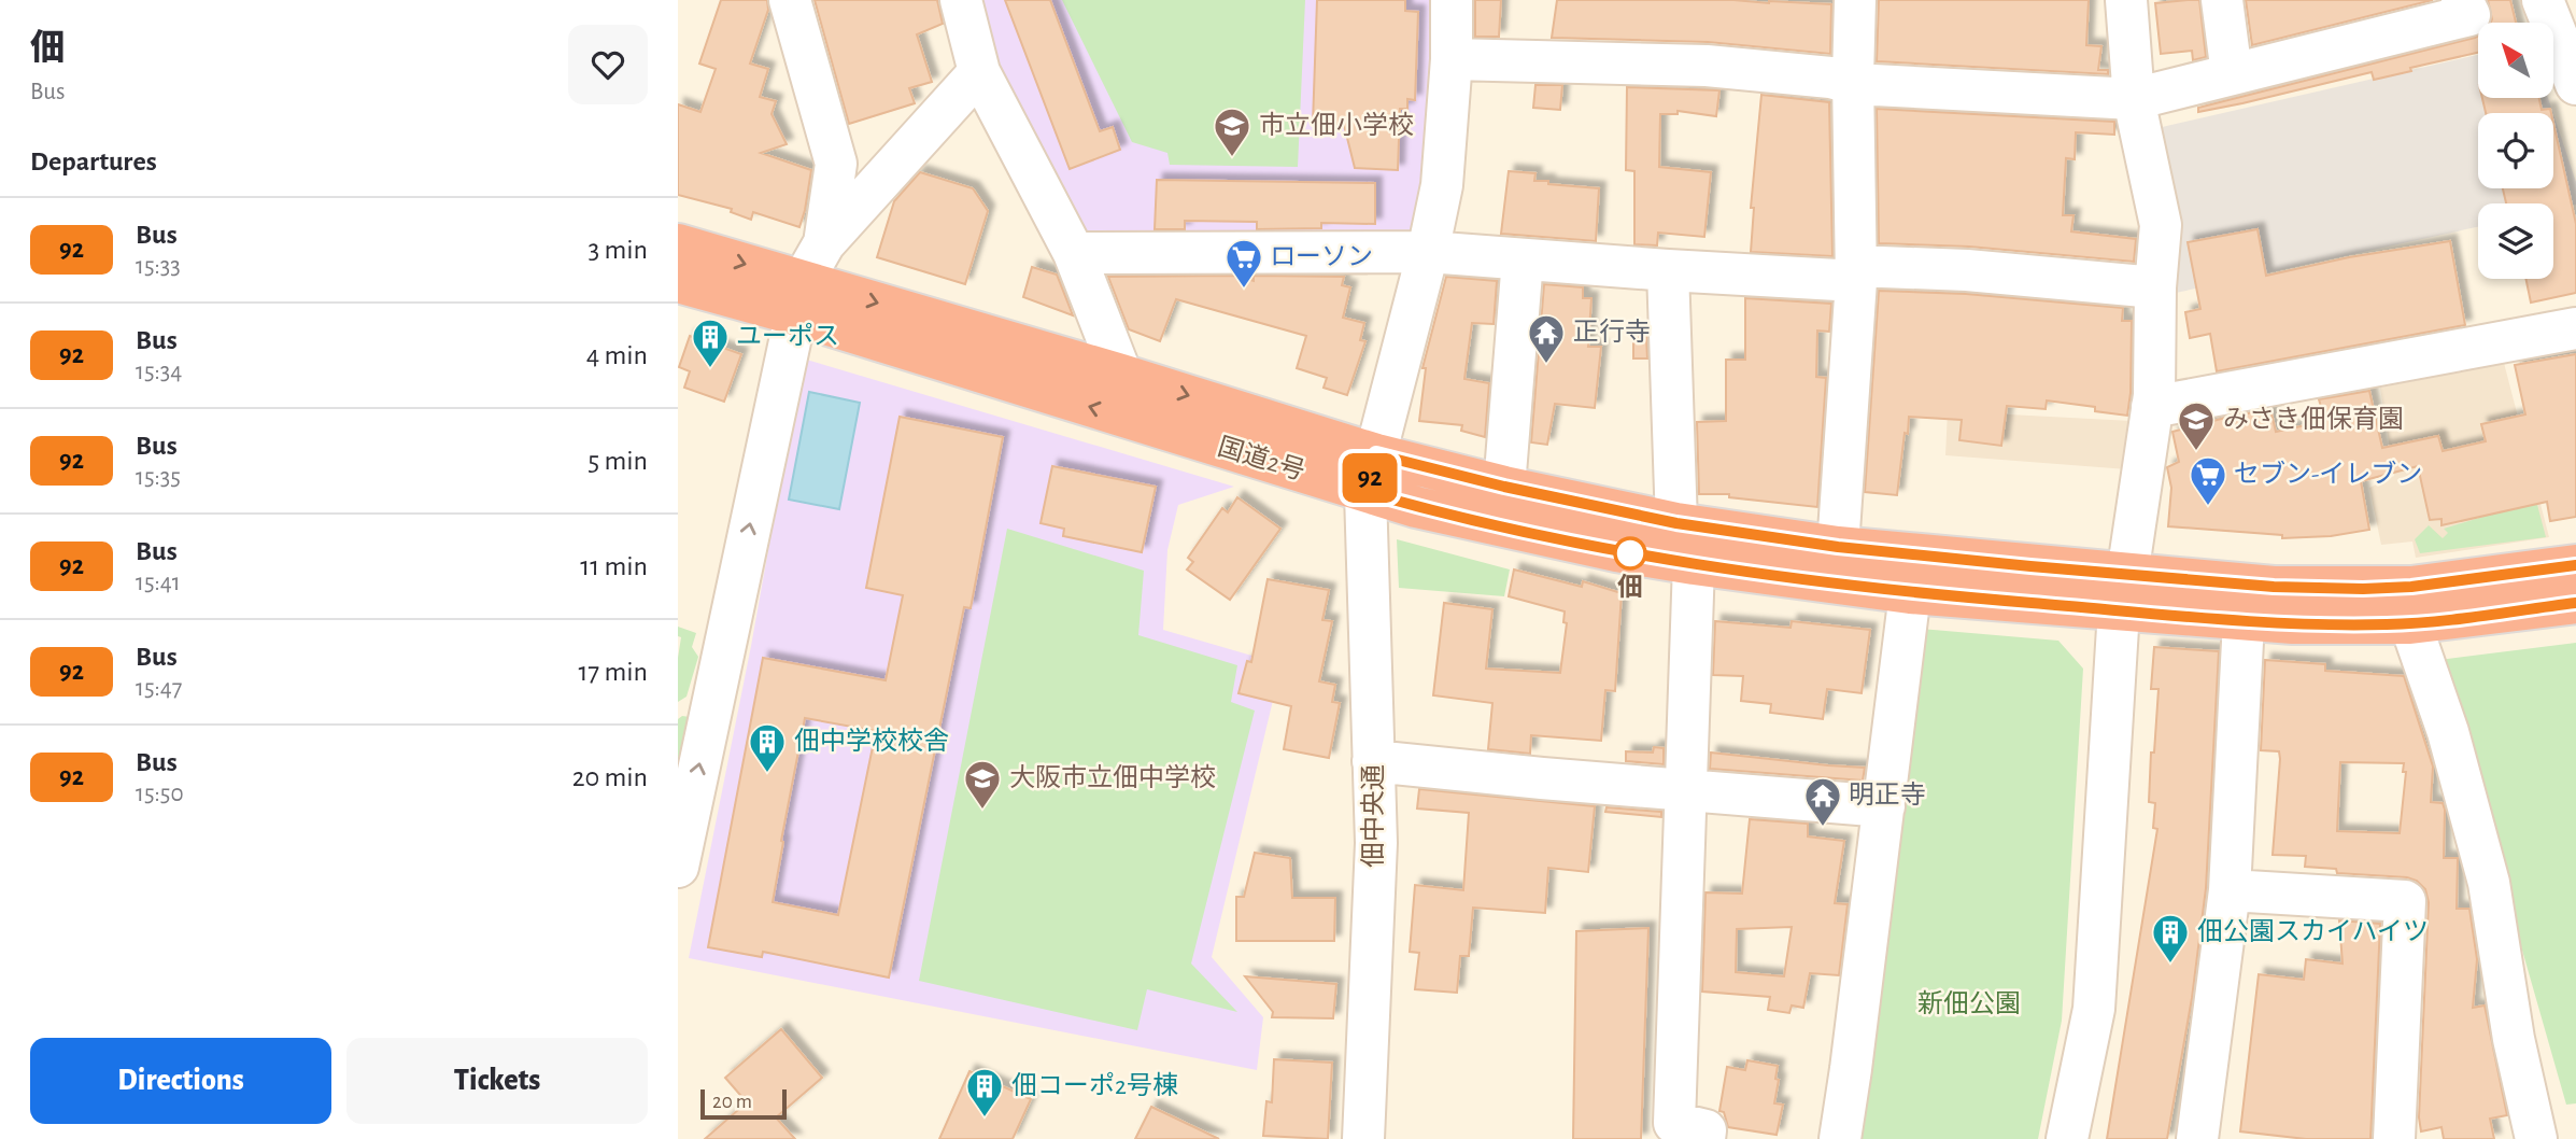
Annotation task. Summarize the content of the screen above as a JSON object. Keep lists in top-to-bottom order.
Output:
{
  "streets": {
    "highway": ["国道2号"],
    "street": ["佃中央通"]
  },
  "crossings": [
    ["国道2号", "佃中央通"]
  ],
  "parks": ["新佃公園"],
  "places": {
    "school or university": ["市立佃小学校", "みさき佃保育園", "大阪市立佃中学校"],
    "supermarket": ["ローソン", "セブン-イレブン"],
    "temple": ["正行寺", "明正寺"],
    "building": [
      "ユーポス",
      "佃中学校校舎",
      "佃公園スカイハイツ",
      "佃コーポ2号棟"
    ],
    "other": ["佃"]
  },
  "lines": ["bus line 92"],
  "scale_bar": "20 m",
  "north": "top left",
  "page": {
    "heading": [
      ["佃", "Bus"],
      "Departures"
    ],
    "on_map": "92",
    "list": [
      {
        "mark": "92",
        "name": "Bus",
        "note": "15:33",
        "value": "3 min"
      },
      {
        "mark": "92",
        "name": "Bus",
        "note": "15:34",
        "value": "4 min"
      },
      {
        "mark": "92",
        "name": "Bus",
        "note": "15:35",
        "value": "5 min"
      },
      {
        "mark": "92",
        "name": "Bus",
        "note": "15:41",
        "value": "11 min"
      },
      {
        "mark": "92",
        "name": "Bus",
        "note": "15:47",
        "value": "17 min"
      },
      {
        "mark": "92",
        "name": "Bus",
        "note": "15:50",
        "value": "20 min"
      }
    ],
    "buttons": ["Directions", "Tickets"],
    "scale": "20 m"
  }
}
